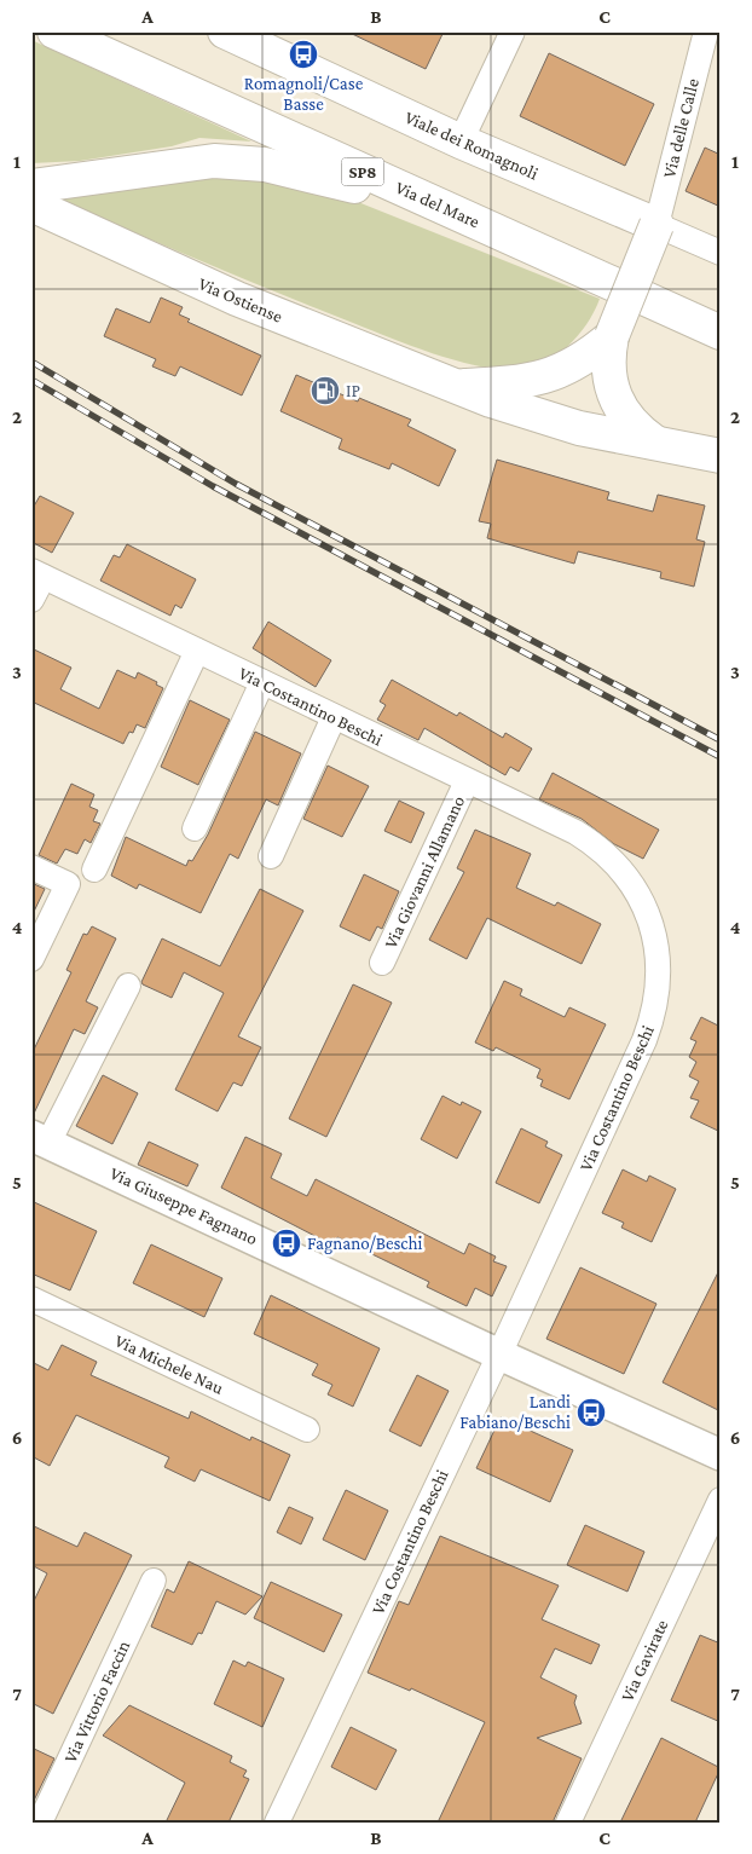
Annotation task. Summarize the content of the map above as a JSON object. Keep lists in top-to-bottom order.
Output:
{
  "streets": {
    "main road": [
      "Viale dei Romagnoli",
      "SP8",
      "Via del Mare",
      "Via Ostiense"
    ],
    "street": [
      "Via delle Calle",
      "Via Costantino Beschi",
      "Via Giovanni Allamano",
      "Via Giuseppe Fagnano",
      "Via Michele Nau",
      "Via Gavirate",
      "Via Vittorio Faccin"
    ]
  },
  "crossings": [
    ["Via delle Calle", "Viale dei Romagnoli"],
    ["Via delle Calle", "Via Ostiense"],
    ["Viale dei Romagnoli", "Via Ostiense"],
    ["Via Costantino Beschi", "Via Giovanni Allamano"],
    ["Via Costantino Beschi", "Via Giuseppe Fagnano"]
  ],
  "places": {
    "bus stop": ["Romagnoli/Case Basse", "Fagnano/Beschi", "Landi Fabiano/Beschi"],
    "fuel station": ["IP"]
  },
  "grid": {
    "columns": ["A", "B", "C"],
    "rows": [
      "1",
      "2",
      "3",
      "4",
      "5",
      "6",
      "7"
    ]
  }
}
